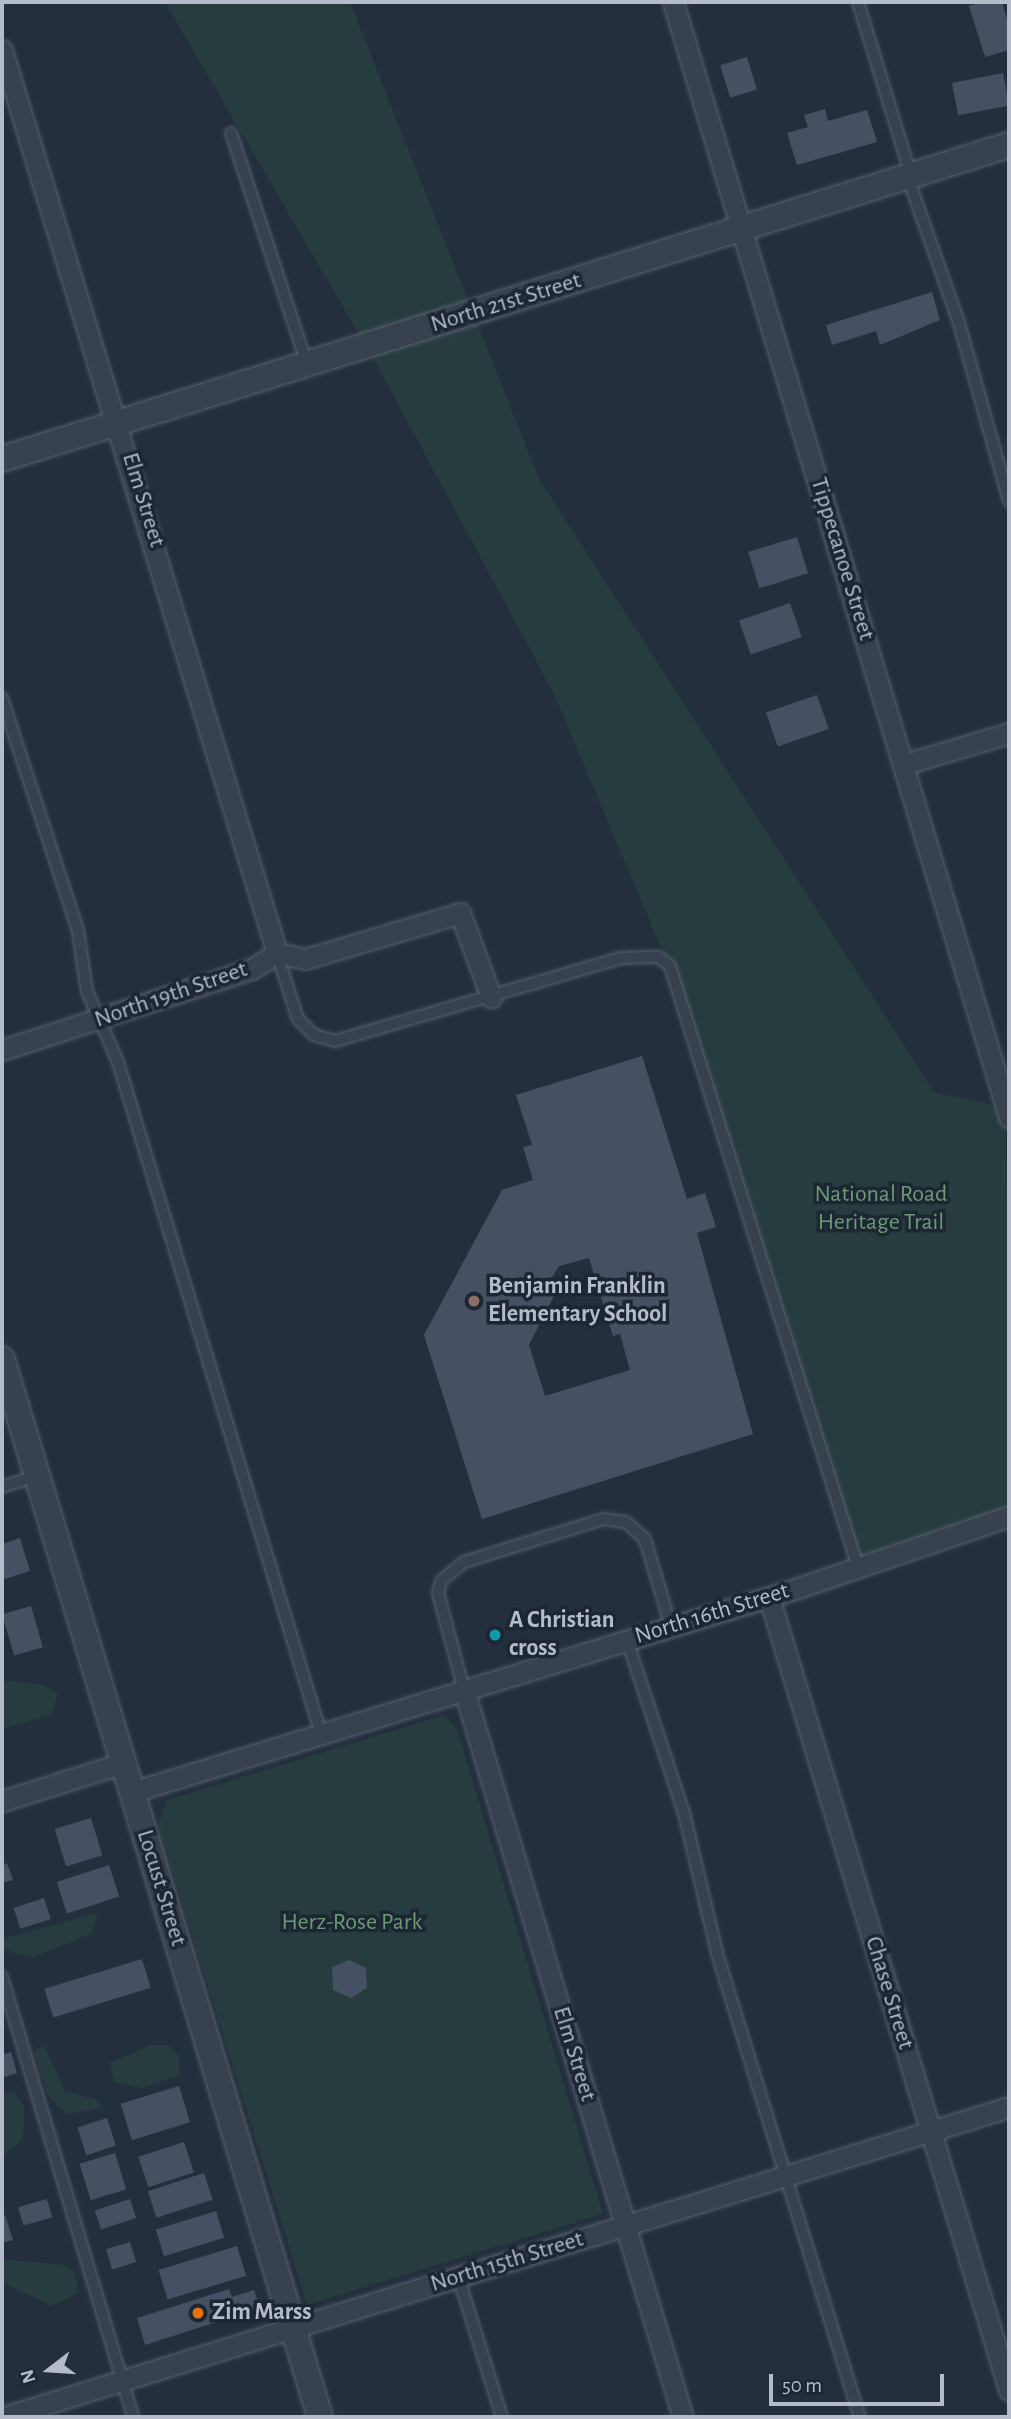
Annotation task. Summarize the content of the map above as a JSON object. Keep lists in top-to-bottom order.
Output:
{
  "streets": {
    "street": [
      "North 21st Street",
      "Elm Street",
      "Tippecanoe Street",
      "North 19th Street",
      "North 16th Street",
      "Locust Street",
      "Chase Street",
      "North 15th Street"
    ]
  },
  "crossings": [
    ["North 21st Street", "Elm Street"],
    ["North 21st Street", "Tippecanoe Street"],
    ["Elm Street", "North 19th Street"],
    ["Elm Street", "North 16th Street"],
    ["Elm Street", "North 15th Street"],
    ["North 16th Street", "Locust Street"],
    ["North 16th Street", "Chase Street"],
    ["Locust Street", "North 15th Street"],
    ["Chase Street", "North 15th Street"]
  ],
  "parks": ["National Road Heritage Trail", "Herz-Rose Park"],
  "places": ["Benjamin Franklin Elementary School", "A Christian cross", "Zim Marss"],
  "scale_bar": "50 m",
  "north": "left"
}
